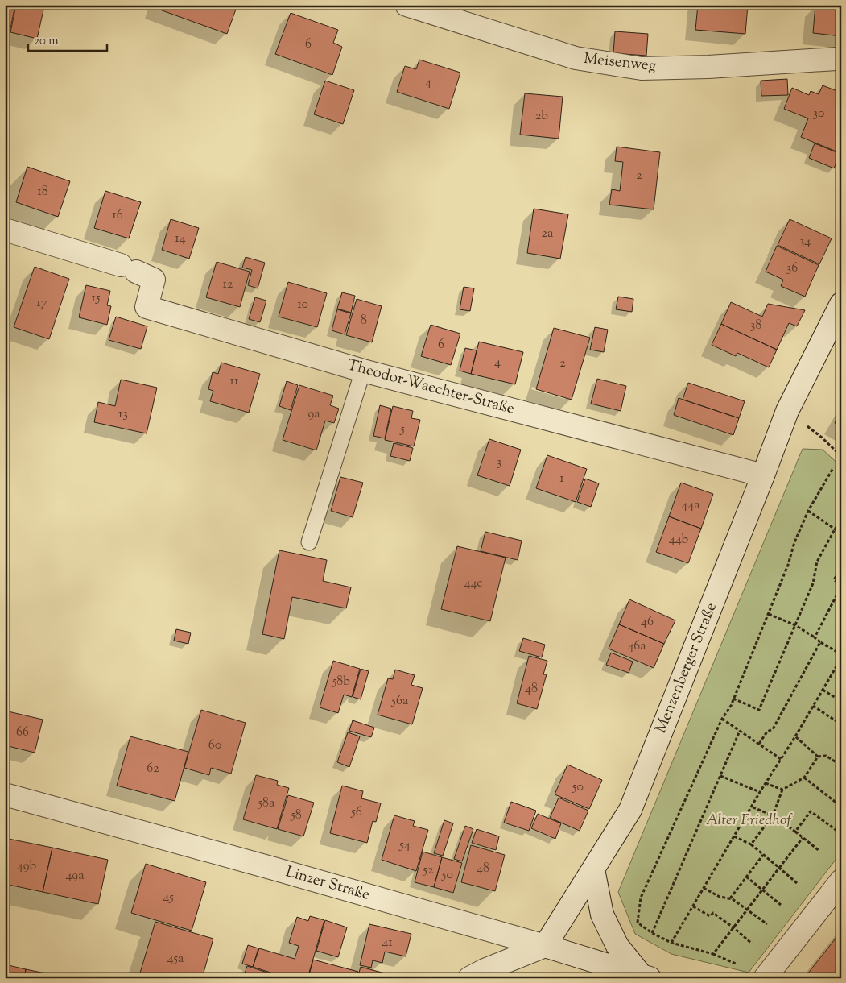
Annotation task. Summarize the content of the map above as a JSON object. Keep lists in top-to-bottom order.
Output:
{
  "streets": {
    "street": [
      "Meisenweg",
      "Theodor-Waechter-Straße",
      "Menzenberger Straße",
      "Linzer Straße"
    ]
  },
  "crossings": [
    ["Theodor-Waechter-Straße", "Menzenberger Straße"],
    ["Menzenberger Straße", "Linzer Straße"]
  ],
  "parks": ["Alter Friedhof"],
  "house_numbers": [
    "6",
    "4",
    "30",
    "2b",
    "2",
    "18",
    "16",
    "2a",
    "14",
    "34",
    "36",
    "12",
    "15",
    "17",
    "10",
    "8",
    "38",
    "6",
    "4",
    "2",
    "11",
    "13",
    "9a",
    "5",
    "3",
    "1",
    "44a",
    "44b",
    "44c",
    "46",
    "46a",
    "58b",
    "48",
    "56a",
    "66",
    "60",
    "62",
    "50",
    "58a",
    "56",
    "58",
    "54",
    "49b",
    "48",
    "52",
    "50",
    "49a",
    "45",
    "41",
    "45a"
  ],
  "scale_bar": "20 m"
}
